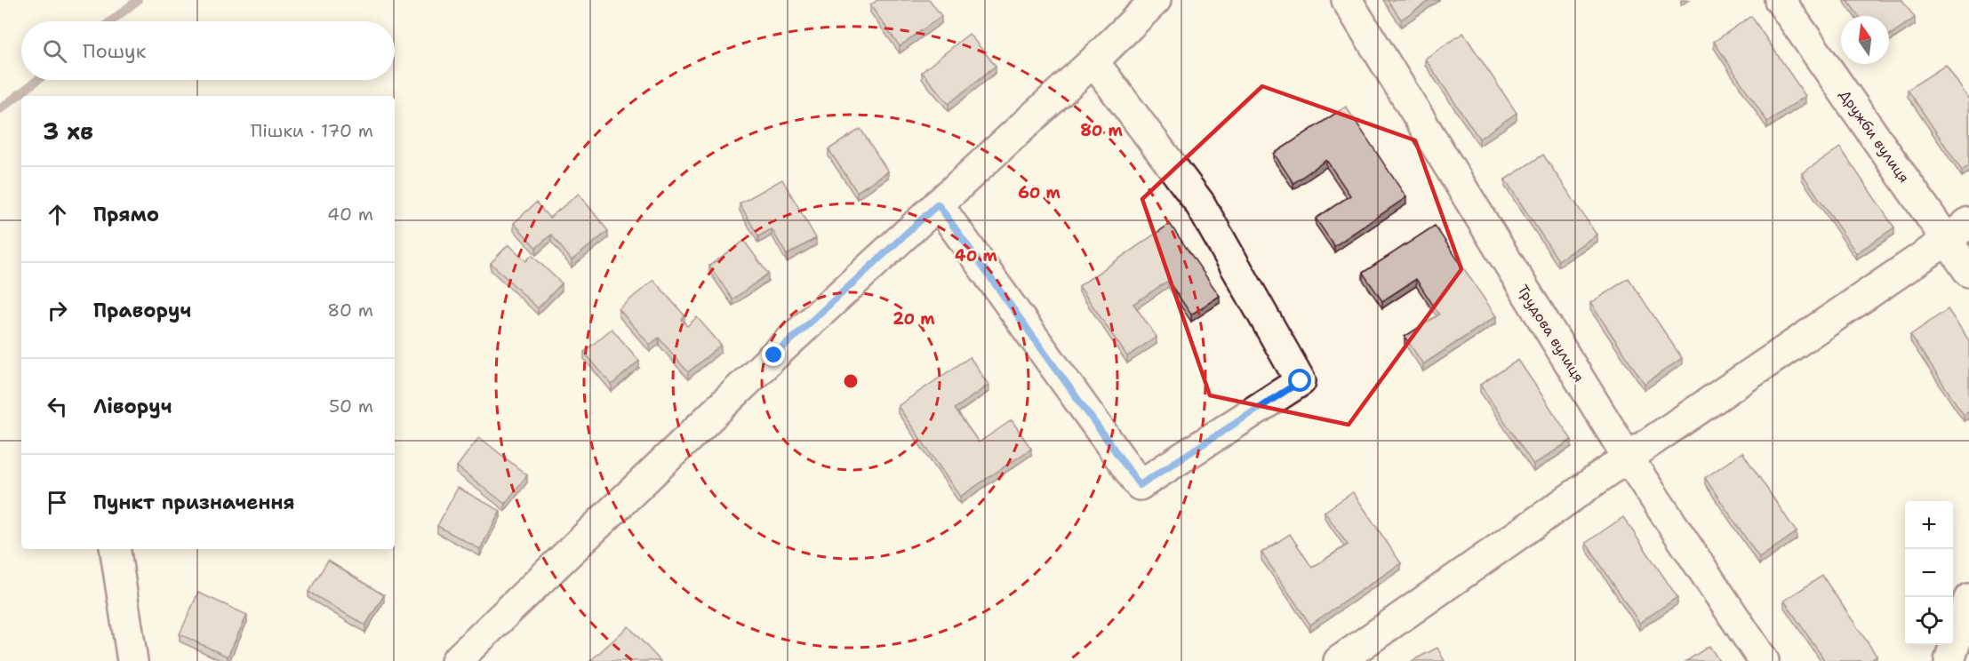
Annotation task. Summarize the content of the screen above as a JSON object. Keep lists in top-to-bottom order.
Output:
{
  "streets": {
    "street": ["Дружби вулиця", "Трудова вулиця"]
  },
  "north": "top",
  "page": {
    "search": "Пошук",
    "heading": ["3 хв", "Пішки · 170 m"],
    "list": [
      ["Прямо", "40 m"],
      ["Праворуч", "80 m"],
      ["Ліворуч", "50 m"],
      "Пункт призначення"
    ],
    "map_buttons": ["+", "−"]
  },
  "rings": [
    "80 m",
    "60 m",
    "40 m",
    "20 m"
  ]
}
